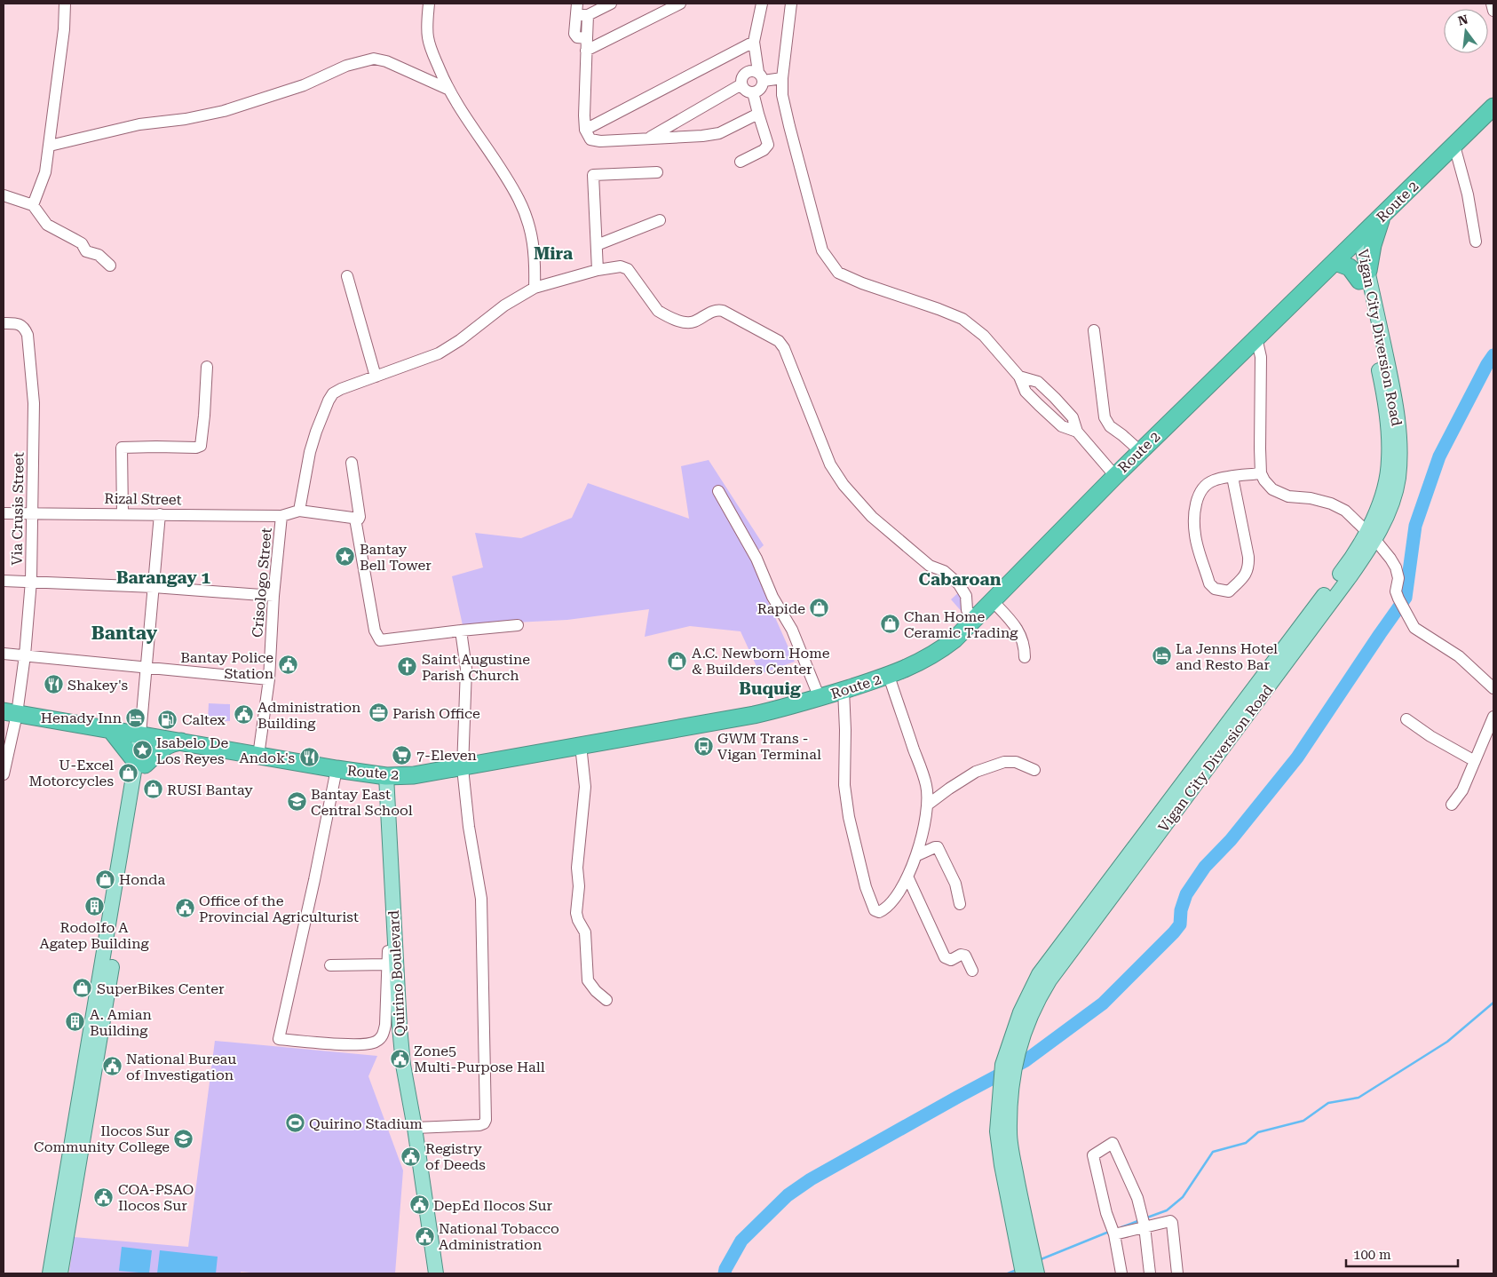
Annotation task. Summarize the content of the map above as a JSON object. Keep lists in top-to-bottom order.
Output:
{
  "streets": {
    "highway": ["Route 2"],
    "main road": ["Vigan City Diversion Road", "Quirino Boulevard"],
    "street": ["Rizal Street", "Via Crusis Street", "Crisologo Street"]
  },
  "crossings": [
    ["Route 2", "Vigan City Diversion Road"],
    ["Route 2", "Via Crusis Street"],
    ["Route 2", "Crisologo Street"],
    ["Route 2", "Quirino Boulevard"],
    ["Rizal Street", "Via Crusis Street"],
    ["Rizal Street", "Crisologo Street"]
  ],
  "districts": [
    "Mira",
    "Barangay 1",
    "Cabaroan",
    "Bantay",
    "Buquig"
  ],
  "places": {
    "place": ["Bantay Bell Tower", "Isabelo De Los Reyes"],
    "shop": [
      "Rapide",
      "Chan Home Ceramic Trading",
      "A.C. Newborn Home & Builders Center",
      "U-Excel Motorcycles",
      "RUSI Bantay",
      "Honda",
      "SuperBikes Center"
    ],
    "hotel": ["La Jenns Hotel and Resto Bar", "Henady Inn"],
    "public building": [
      "Bantay Police Station",
      "Administration Building",
      "Office of the Provincial Agriculturist",
      "Zone5 Multi-Purpose Hall",
      "National Bureau of Investigation",
      "Registry of Deeds",
      "COA-PSAO Ilocos Sur",
      "DepEd Ilocos Sur",
      "National Tobacco Administration"
    ],
    "church": ["Saint Augustine Parish Church"],
    "restaurant": ["Shakey's", "Andok's"],
    "office": ["Parish Office"],
    "fuel station": ["Caltex"],
    "bus stop": ["GWM Trans - Vigan Terminal"],
    "supermarket": ["7-Eleven"],
    "school or university": ["Bantay East Central School", "Ilocos Sur Community College"],
    "building": ["Rodolfo A Agatep Building", "A. Amian Building"],
    "sports": ["Quirino Stadium"]
  },
  "scale_bar": "100 m",
  "north": "top"
}
